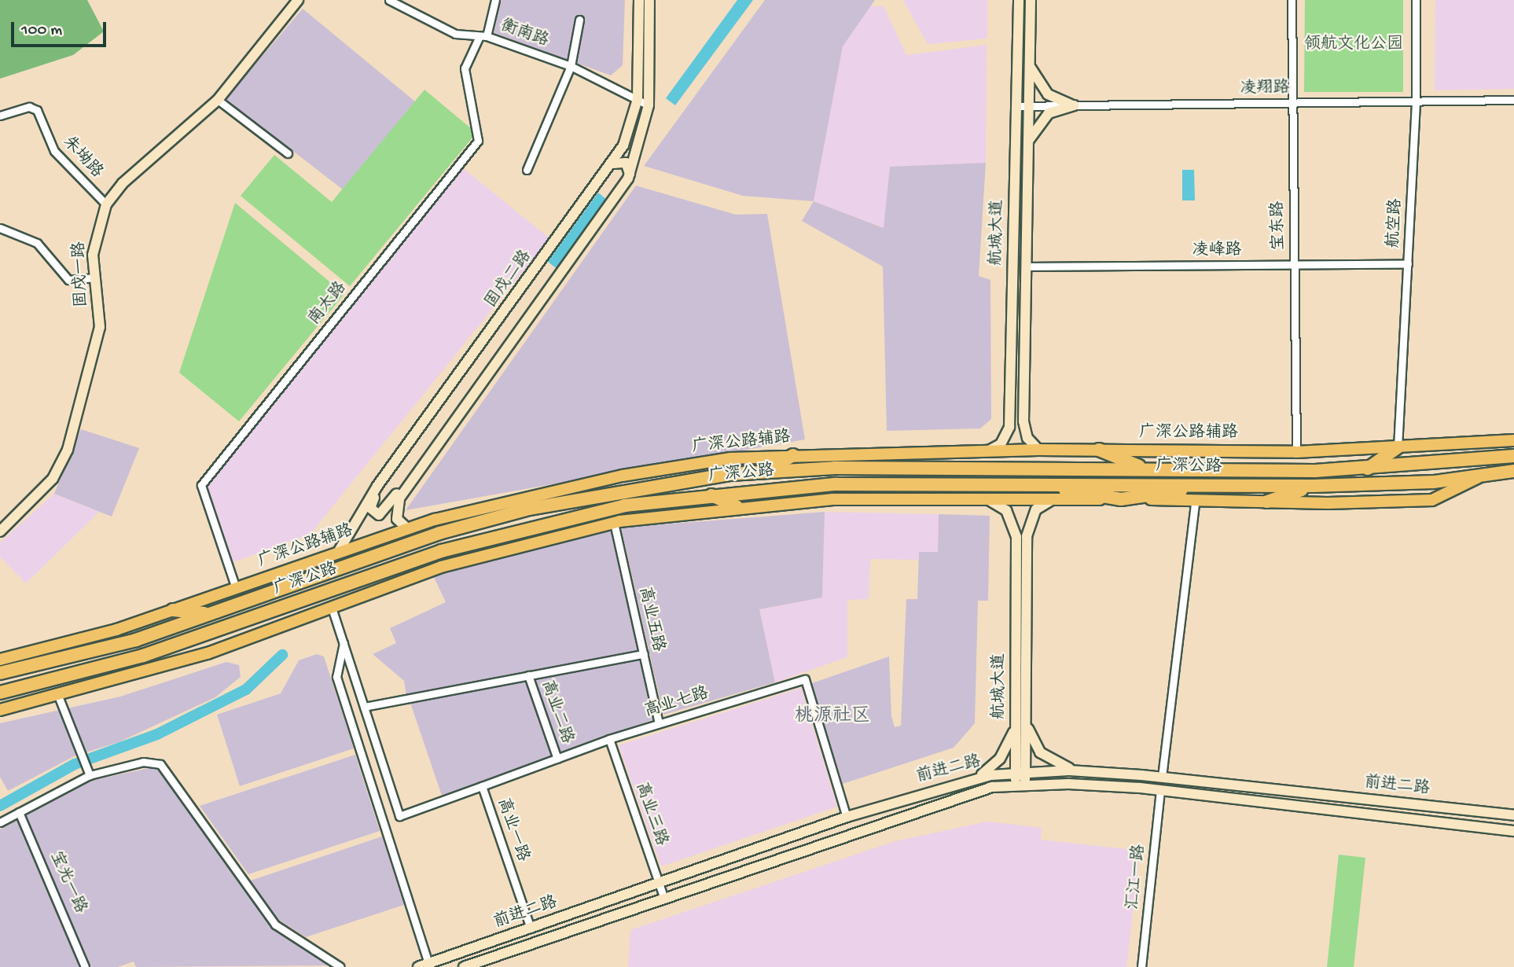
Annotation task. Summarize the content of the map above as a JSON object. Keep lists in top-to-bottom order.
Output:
{
  "streets": {
    "highway": ["广深公路"],
    "main road": [
      "航城大道",
      "固戍一路",
      "固戍二路",
      "广深公路辅路",
      "前进二路"
    ],
    "street": [
      "衡南路",
      "凌翔路",
      "朱坳路",
      "航空路",
      "宝东路",
      "凌峰路",
      "南太路",
      "高业五路",
      "高业七路",
      "高业二路",
      "高业三路",
      "高业一路",
      "汇江一路",
      "宝光一路"
    ]
  },
  "crossings": [
    ["衡南路", "固戍二路"],
    ["衡南路", "南太路"],
    ["凌翔路", "航空路"],
    ["凌翔路", "宝东路"],
    ["凌翔路", "航城大道"],
    ["朱坳路", "固戍一路"],
    ["航空路", "凌峰路"],
    ["航空路", "广深公路辅路"],
    ["宝东路", "凌峰路"],
    ["宝东路", "广深公路辅路"],
    ["航城大道", "凌峰路"],
    ["航城大道", "广深公路辅路"],
    ["航城大道", "前进二路"],
    ["固戍二路", "广深公路辅路"],
    ["南太路", "广深公路辅路"],
    ["高业五路", "高业七路"],
    ["高业七路", "高业二路"],
    ["高业七路", "前进二路"],
    ["高业七路", "高业三路"],
    ["高业七路", "高业一路"],
    ["高业二路", "高业一路"],
    ["前进二路", "高业三路"],
    ["前进二路", "高业一路"],
    ["前进二路", "汇江一路"]
  ],
  "districts": ["桃源社区"],
  "parks": ["领航文化公园"],
  "scale_bar": "100 m"
}
